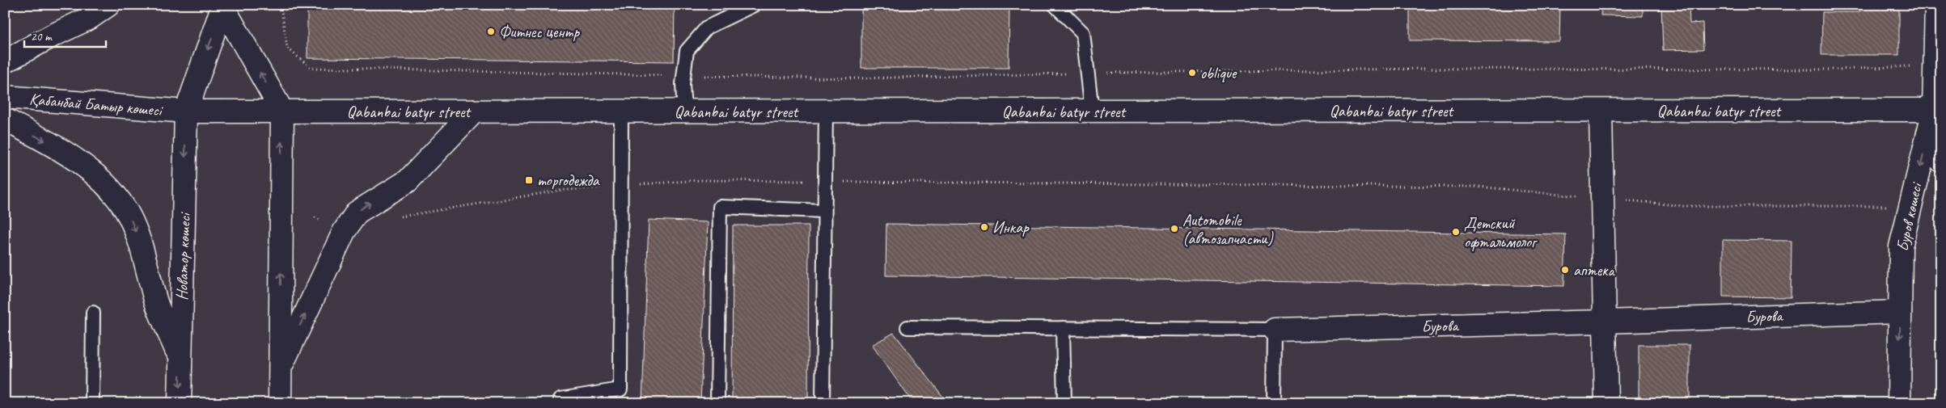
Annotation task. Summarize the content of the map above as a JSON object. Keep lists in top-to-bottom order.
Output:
{
  "streets": {
    "main road": [
      "Қабанбай Батыр көшесі",
      "Qabanbai batyr street",
      "Буров көшесі",
      "Новатор көшесі",
      "Бурова"
    ]
  },
  "crossings": [
    ["Қабанбай Батыр көшесі", "Qabanbai batyr street"],
    ["Қабанбай Батыр көшесі", "Новатор көшесі"],
    ["Qabanbai batyr street", "Буров көшесі"],
    ["Qabanbai batyr street", "Новатор көшесі"],
    ["Буров көшесі", "Бурова"]
  ],
  "one_way": ["Буров көшесі"],
  "places": {
    "other": [
      "Фитнес центр",
      "oblique",
      "Инкар",
      "Automobile (автозапчасти)",
      "Детский офтальмолог",
      "аптека"
    ],
    "transit": ["торгодежда"]
  },
  "scale_bar": "20 m"
}
